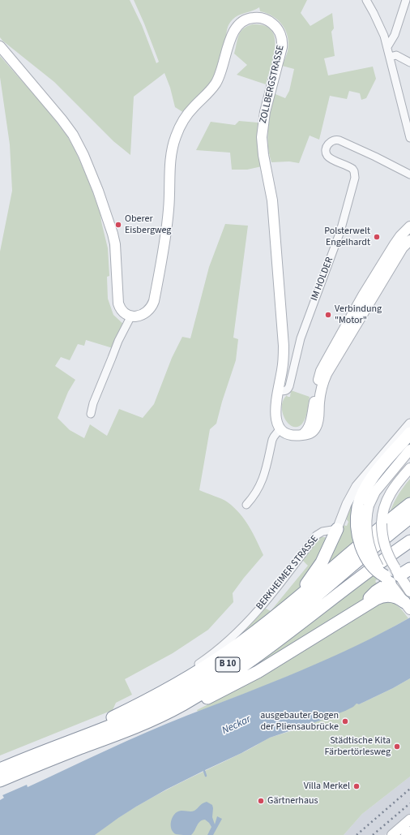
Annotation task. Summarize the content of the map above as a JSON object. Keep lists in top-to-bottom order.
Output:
{
  "streets": {
    "highway": ["B 10"],
    "main road": ["ZOLLBERGSTRASSE"],
    "street": ["IM HOLDER", "BERKHEIMER STRASSE"]
  },
  "crossings": [
    ["ZOLLBERGSTRASSE", "IM HOLDER"]
  ],
  "water": ["Neckar"],
  "places": [
    "Oberer Eisbergweg",
    "Polsterwelt Engelhardt",
    "Verbindung \"Motor\"",
    "ausgebauter Bogen der Pliensaubrücke",
    "Städtische Kita Färbertörlesweg",
    "Villa Merkel",
    "Gärtnerhaus"
  ]
}
